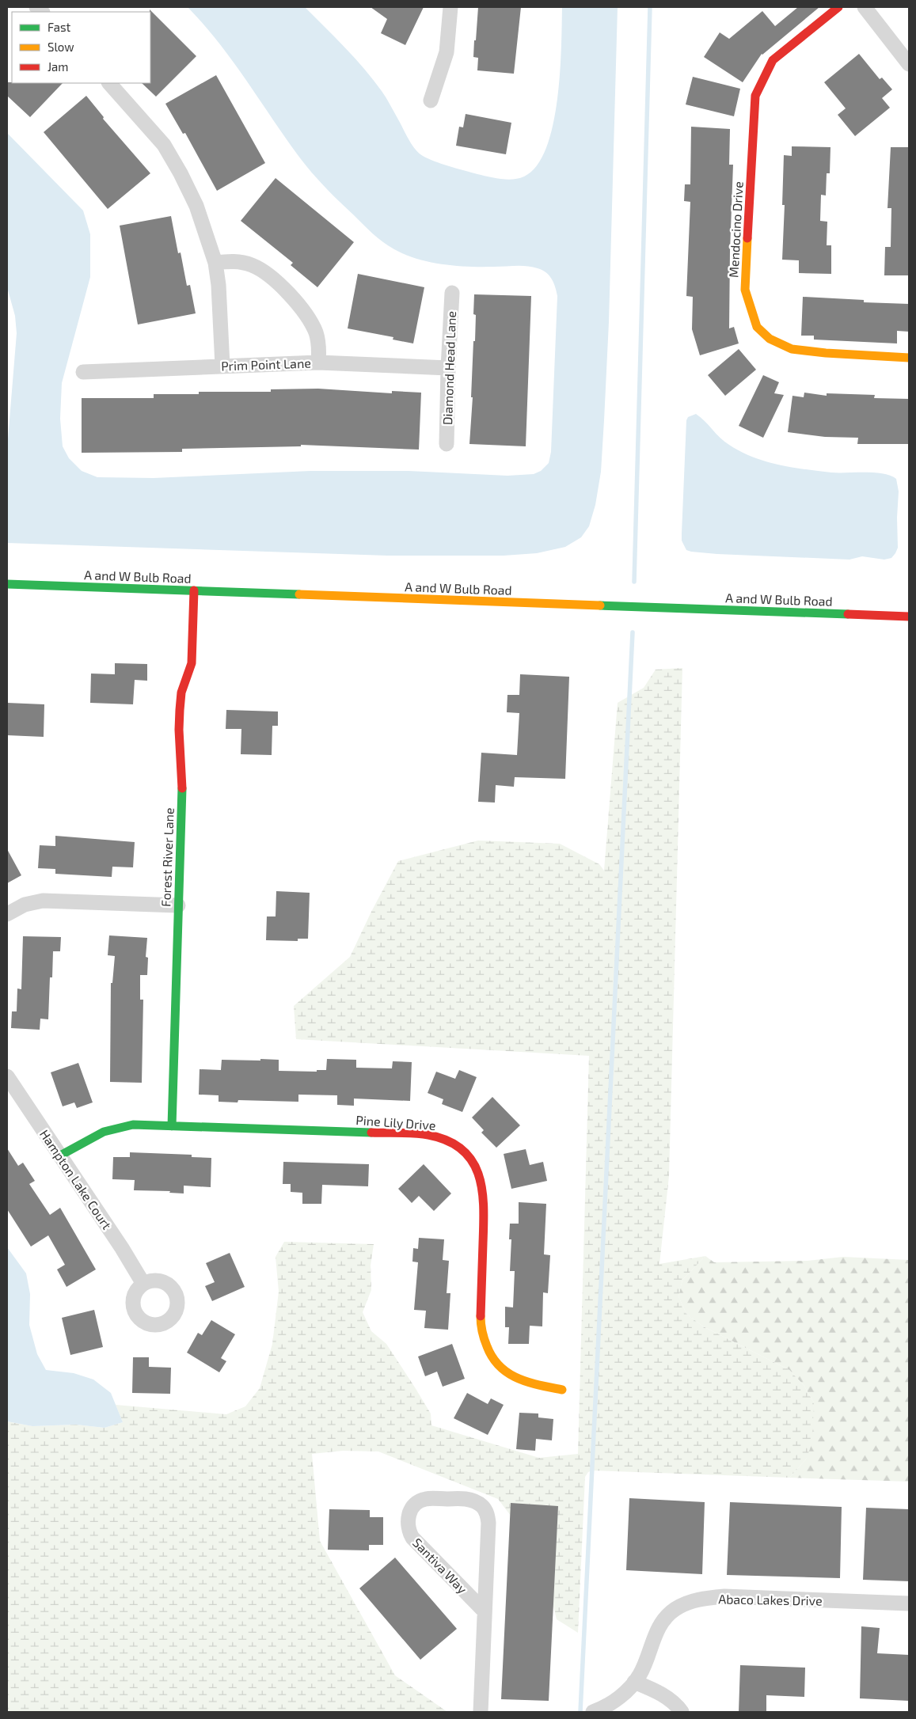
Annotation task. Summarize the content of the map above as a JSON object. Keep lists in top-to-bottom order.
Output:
{
  "streets": {
    "street": [
      "Mendocino Drive",
      "Prim Point Lane",
      "Diamond Head Lane",
      "A and W Bulb Road",
      "Forest River Lane",
      "Pine Lily Drive",
      "Hampton Lake Court",
      "Santiva Way",
      "Abaco Lakes Drive"
    ]
  },
  "crossings": [
    ["Prim Point Lane", "Diamond Head Lane"],
    ["A and W Bulb Road", "Forest River Lane"],
    ["Forest River Lane", "Pine Lily Drive"],
    ["Pine Lily Drive", "Hampton Lake Court"]
  ],
  "legend": ["Fast", "Slow", "Jam"]
}
